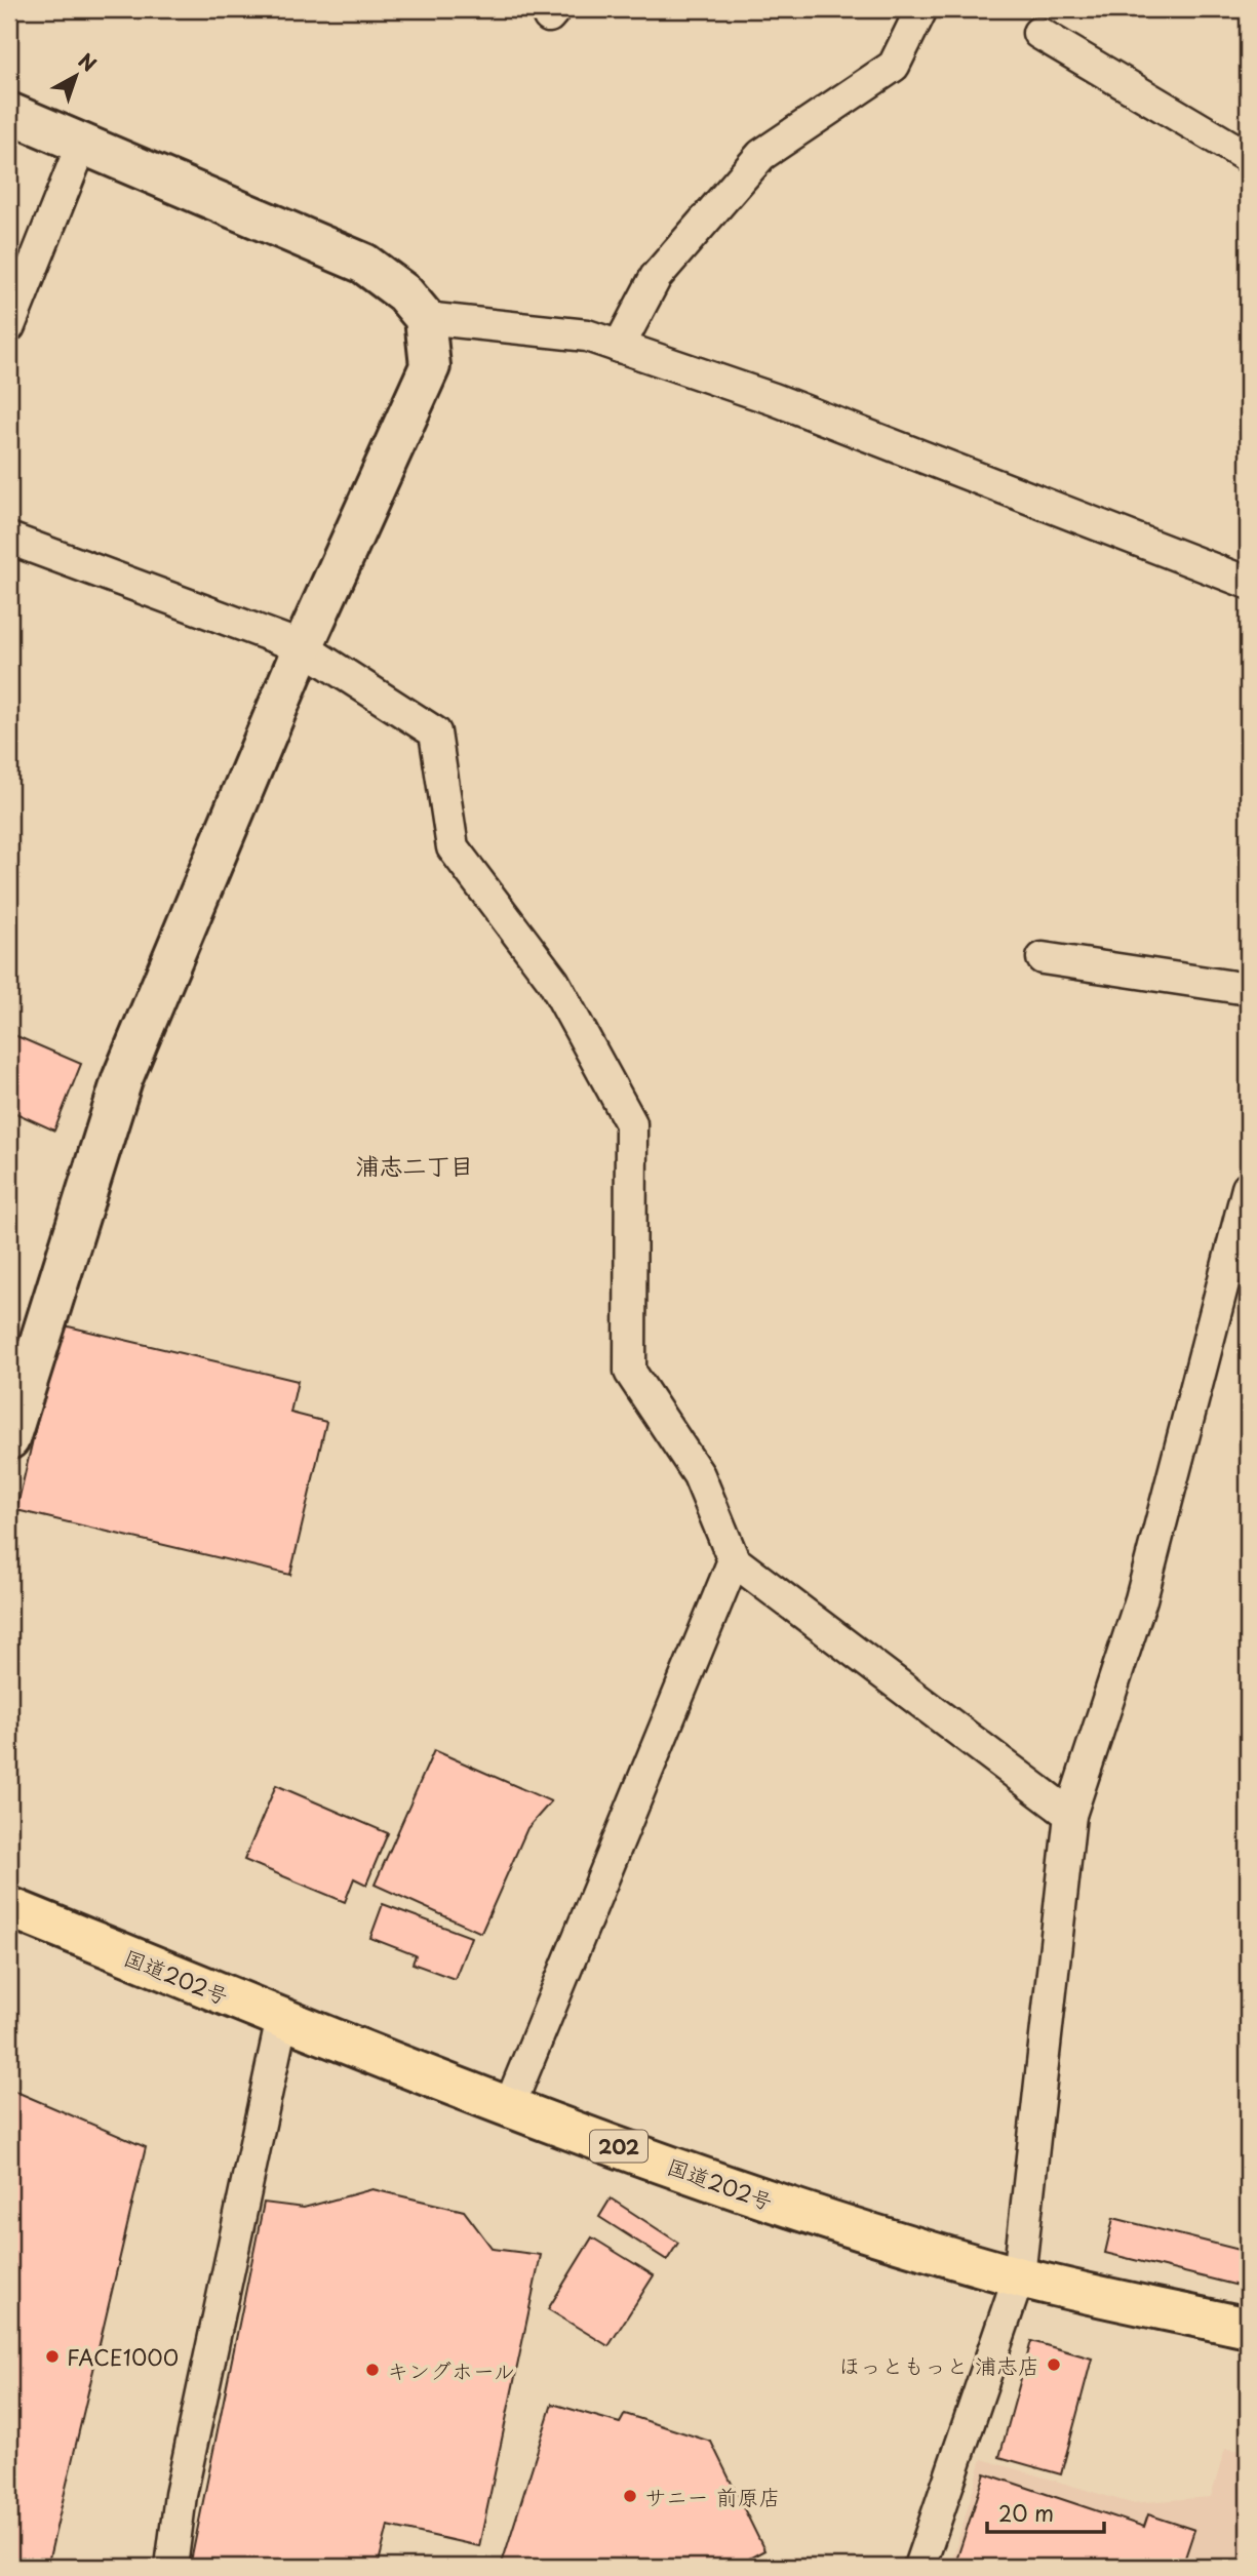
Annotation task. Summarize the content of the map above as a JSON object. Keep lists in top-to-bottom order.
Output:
{
  "streets": {
    "highway": ["国道202号", "202"]
  },
  "districts": ["浦志二丁目"],
  "places": [
    "FACE1000",
    "ほっともっと 浦志店",
    "キングホール",
    "サニー 前原店"
  ],
  "scale_bar": "20 m",
  "north": "top right"
}
